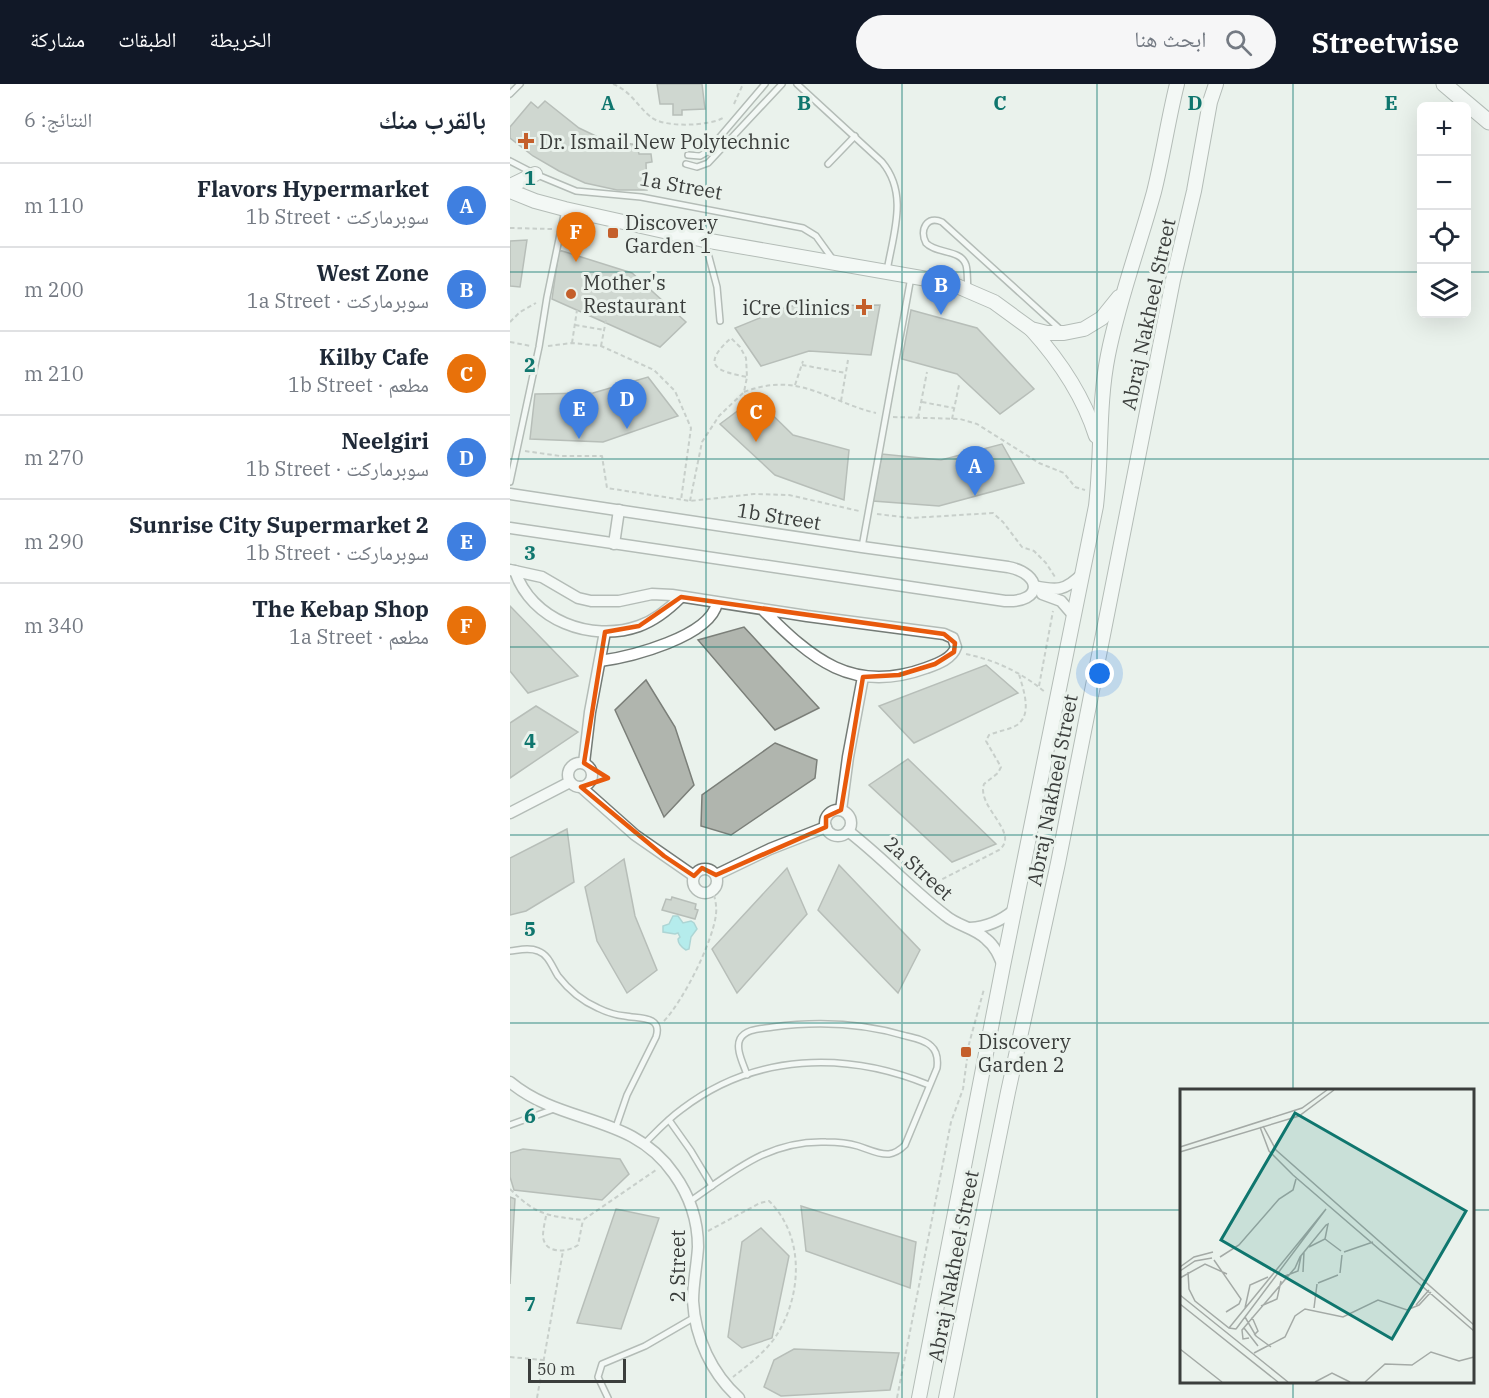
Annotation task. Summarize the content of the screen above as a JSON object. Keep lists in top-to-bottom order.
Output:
{
  "streets": {
    "street": [
      "Abraj Nakheel Street",
      "1b Street",
      "2a Street",
      "2 Street"
    ],
    "lane": ["1a Street"]
  },
  "crossings": [
    ["Abraj Nakheel Street", "2a Street"]
  ],
  "places": {
    "health": ["Dr. Ismail New Polytechnic", "iCre Clinics"],
    "transit": ["Discovery Garden 1", "Discovery Garden 2"],
    "other": ["Mother's Restaurant"]
  },
  "scale_bar": "50 m",
  "page": {
    "header": "Streetwise",
    "search": "ابحث هنا",
    "nav": ["الخريطة", "الطبقات", "مشاركة"],
    "heading": ["بالقرب منك", "النتائج: 6"],
    "map_buttons": ["+", "−"],
    "list": [
      {
        "mark": "A",
        "name": "Flavors Hypermarket",
        "note": "سوبرماركت · 1b Street",
        "value": "110 m"
      },
      {
        "mark": "B",
        "name": "West Zone",
        "note": "سوبرماركت · 1a Street",
        "value": "200 m"
      },
      {
        "mark": "C",
        "name": "Kilby Cafe",
        "note": "مطعم · 1b Street",
        "value": "210 m"
      },
      {
        "mark": "D",
        "name": "Neelgiri",
        "note": "سوبرماركت · 1b Street",
        "value": "270 m"
      },
      {
        "mark": "E",
        "name": "Sunrise City Supermarket 2",
        "note": "سوبرماركت · 1b Street",
        "value": "290 m"
      },
      {
        "mark": "F",
        "name": "The Kebap Shop",
        "note": "مطعم · 1a Street",
        "value": "340 m"
      }
    ],
    "pins": [
      "F",
      "B",
      "D",
      "E",
      "C",
      "A"
    ],
    "scale": "50 m"
  },
  "grid": {
    "columns": [
      "A",
      "B",
      "C",
      "D",
      "E"
    ],
    "rows": [
      "1",
      "2",
      "3",
      "4",
      "5",
      "6",
      "7"
    ]
  }
}
